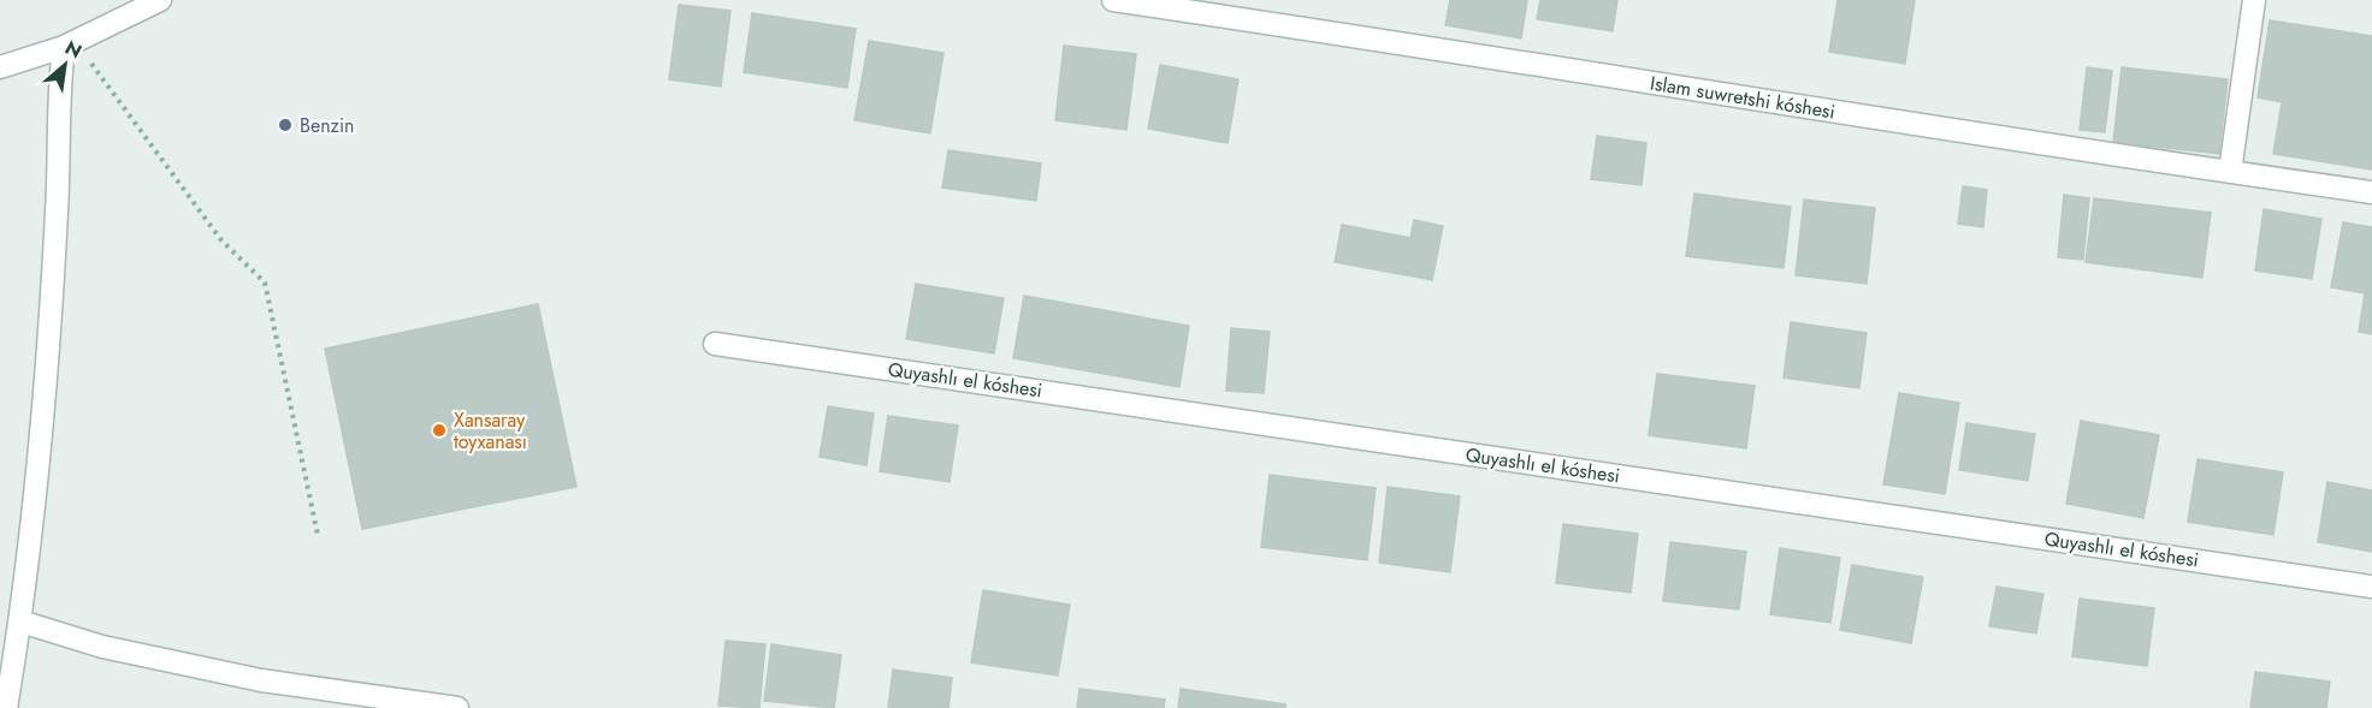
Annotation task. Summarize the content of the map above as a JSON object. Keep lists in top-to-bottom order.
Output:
{
  "streets": {
    "street": ["Islam suwretshi kóshesi", "Quyashlı el kóshesi"]
  },
  "places": ["Benzin", "Xansaray toyxanası"],
  "north": "top right"
}
